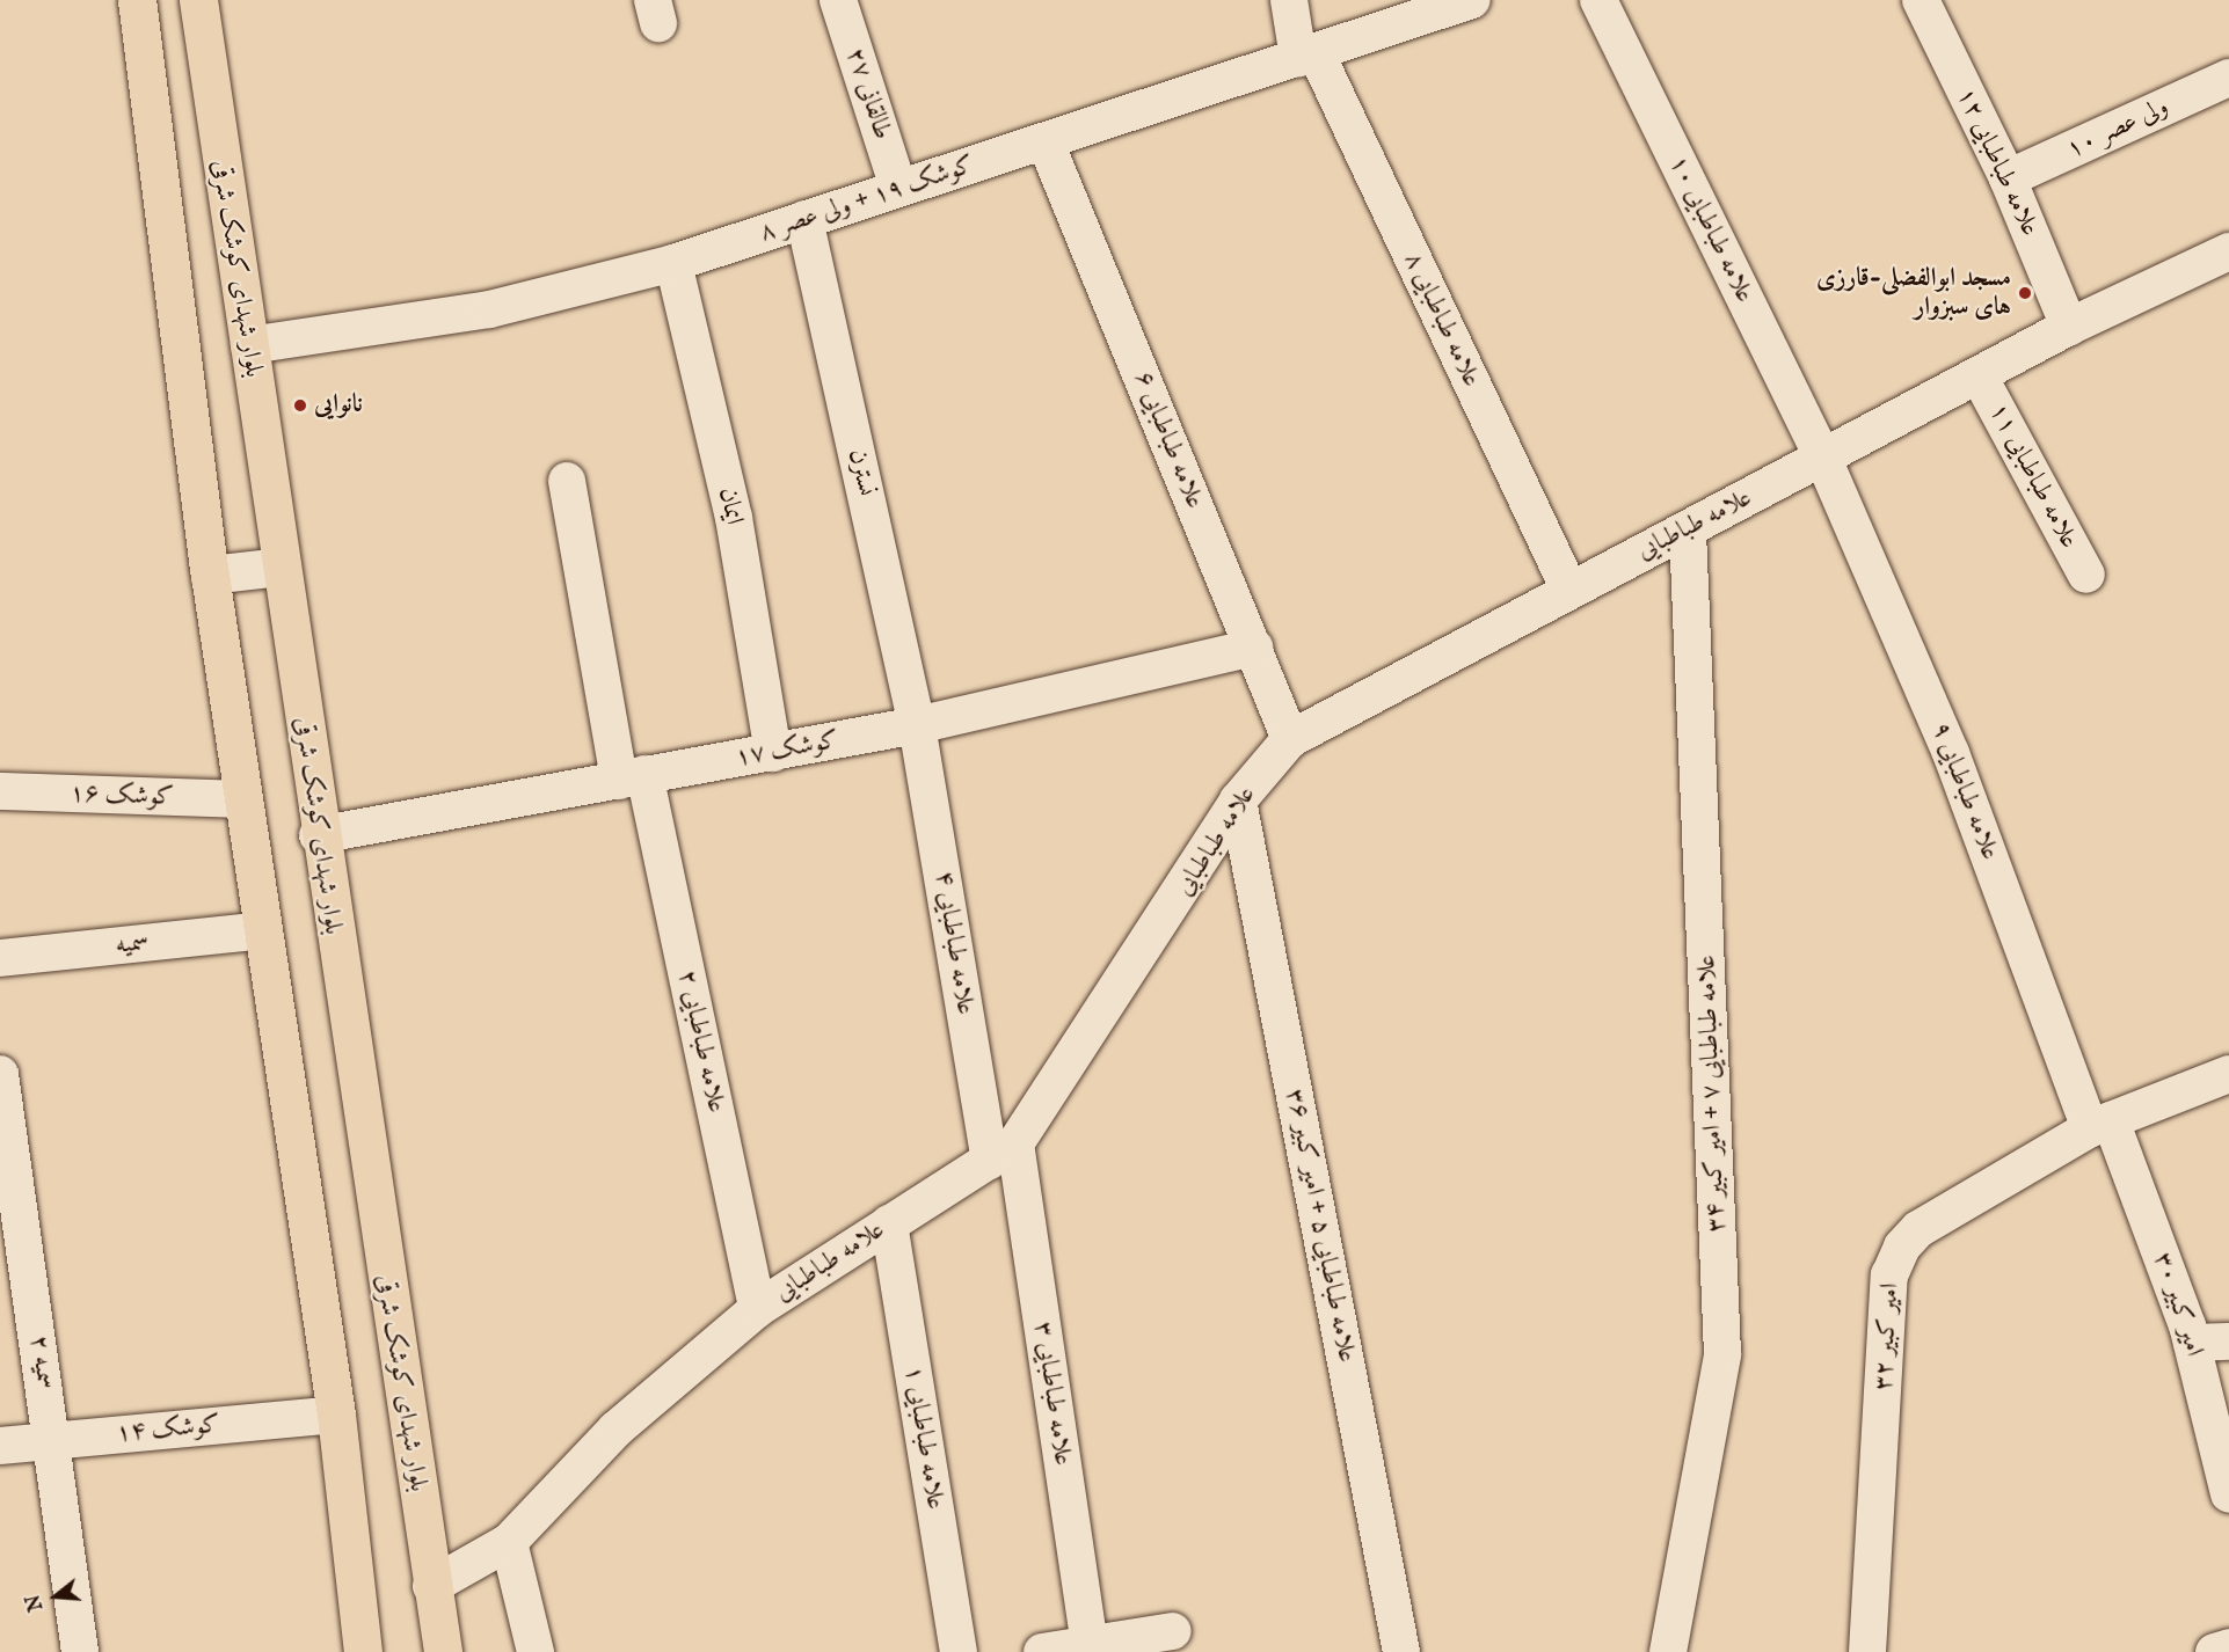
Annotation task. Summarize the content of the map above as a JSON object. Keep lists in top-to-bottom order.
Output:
{
  "streets": {
    "main road": ["بلوار شهدای کوشک شرقی"],
    "street": [
      "طالقانی ۲۷",
      "ولی عصر ۱۰",
      "علامه طباطبایی ۱۲",
      "کوشک ۱۹ + ولی عصر ۸",
      "علامه طباطبایی ۱۰",
      "علامه طباطبایی ۸",
      "علامه طباطبایی ۶",
      "نسترن",
      "علامه طباطبایی ۱۱",
      "ایمان",
      "علامه طباطبایی",
      "کوشک ۱۷",
      "علامه طباطبایی ۹",
      "کوشک ۱۶",
      "علامه طباطبایی ۴",
      "سمیه",
      "علامه طباطبایی ۲",
      "علامه طباطبایی ۷ + امیر کبیر ۳۴",
      "علامه طباطبایی ۵ + امیر کبیر ۳۶",
      "امیر کبیر ۳۰",
      "امیر کبیر ۳۲",
      "سمیه ۲",
      "علامه طباطبایی ۳",
      "کوشک ۱۴",
      "علامه طباطبایی ۱"
    ]
  },
  "crossings": [
    ["طالقانی ۲۷", "کوشک ۱۹ + ولی عصر ۸"],
    ["ولی عصر ۱۰", "علامه طباطبایی ۱۲"],
    ["علامه طباطبایی ۱۲", "علامه طباطبایی"],
    ["کوشک ۱۹ + ولی عصر ۸", "بلوار شهدای کوشک شرقی"],
    ["کوشک ۱۹ + ولی عصر ۸", "علامه طباطبایی ۸"],
    ["کوشک ۱۹ + ولی عصر ۸", "علامه طباطبایی ۶"],
    ["کوشک ۱۹ + ولی عصر ۸", "نسترن"],
    ["کوشک ۱۹ + ولی عصر ۸", "ایمان"],
    ["علامه طباطبایی ۱۰", "علامه طباطبایی"],
    ["علامه طباطبایی ۱۰", "علامه طباطبایی ۹"],
    ["بلوار شهدای کوشک شرقی", "علامه طباطبایی"],
    ["بلوار شهدای کوشک شرقی", "کوشک ۱۷"],
    ["علامه طباطبایی ۸", "علامه طباطبایی"],
    ["علامه طباطبایی ۶", "علامه طباطبایی"],
    ["علامه طباطبایی ۶", "کوشک ۱۷"],
    ["نسترن", "کوشک ۱۷"],
    ["نسترن", "علامه طباطبایی ۴"],
    ["علامه طباطبایی ۱۱", "علامه طباطبایی"],
    ["ایمان", "کوشک ۱۷"],
    ["علامه طباطبایی", "علامه طباطبایی ۹"],
    ["علامه طباطبایی", "علامه طباطبایی ۴"],
    ["علامه طباطبایی", "علامه طباطبایی ۲"],
    ["علامه طباطبایی", "علامه طباطبایی ۷ + امیر کبیر ۳۴"],
    ["علامه طباطبایی", "علامه طباطبایی ۵ + امیر کبیر ۳۶"],
    ["علامه طباطبایی", "علامه طباطبایی ۳"],
    ["علامه طباطبایی", "علامه طباطبایی ۱"],
    ["کوشک ۱۷", "علامه طباطبایی ۴"],
    ["کوشک ۱۷", "علامه طباطبایی ۲"],
    ["علامه طباطبایی ۹", "امیر کبیر ۳۰"],
    ["علامه طباطبایی ۹", "امیر کبیر ۳۲"],
    ["علامه طباطبایی ۴", "علامه طباطبایی ۳"],
    ["امیر کبیر ۳۰", "امیر کبیر ۳۲"],
    ["سمیه ۲", "کوشک ۱۴"]
  ],
  "places": ["مسجد ابوالفضلی-قارزی های سبزوار", "نانوایی"],
  "north": "left"
}
